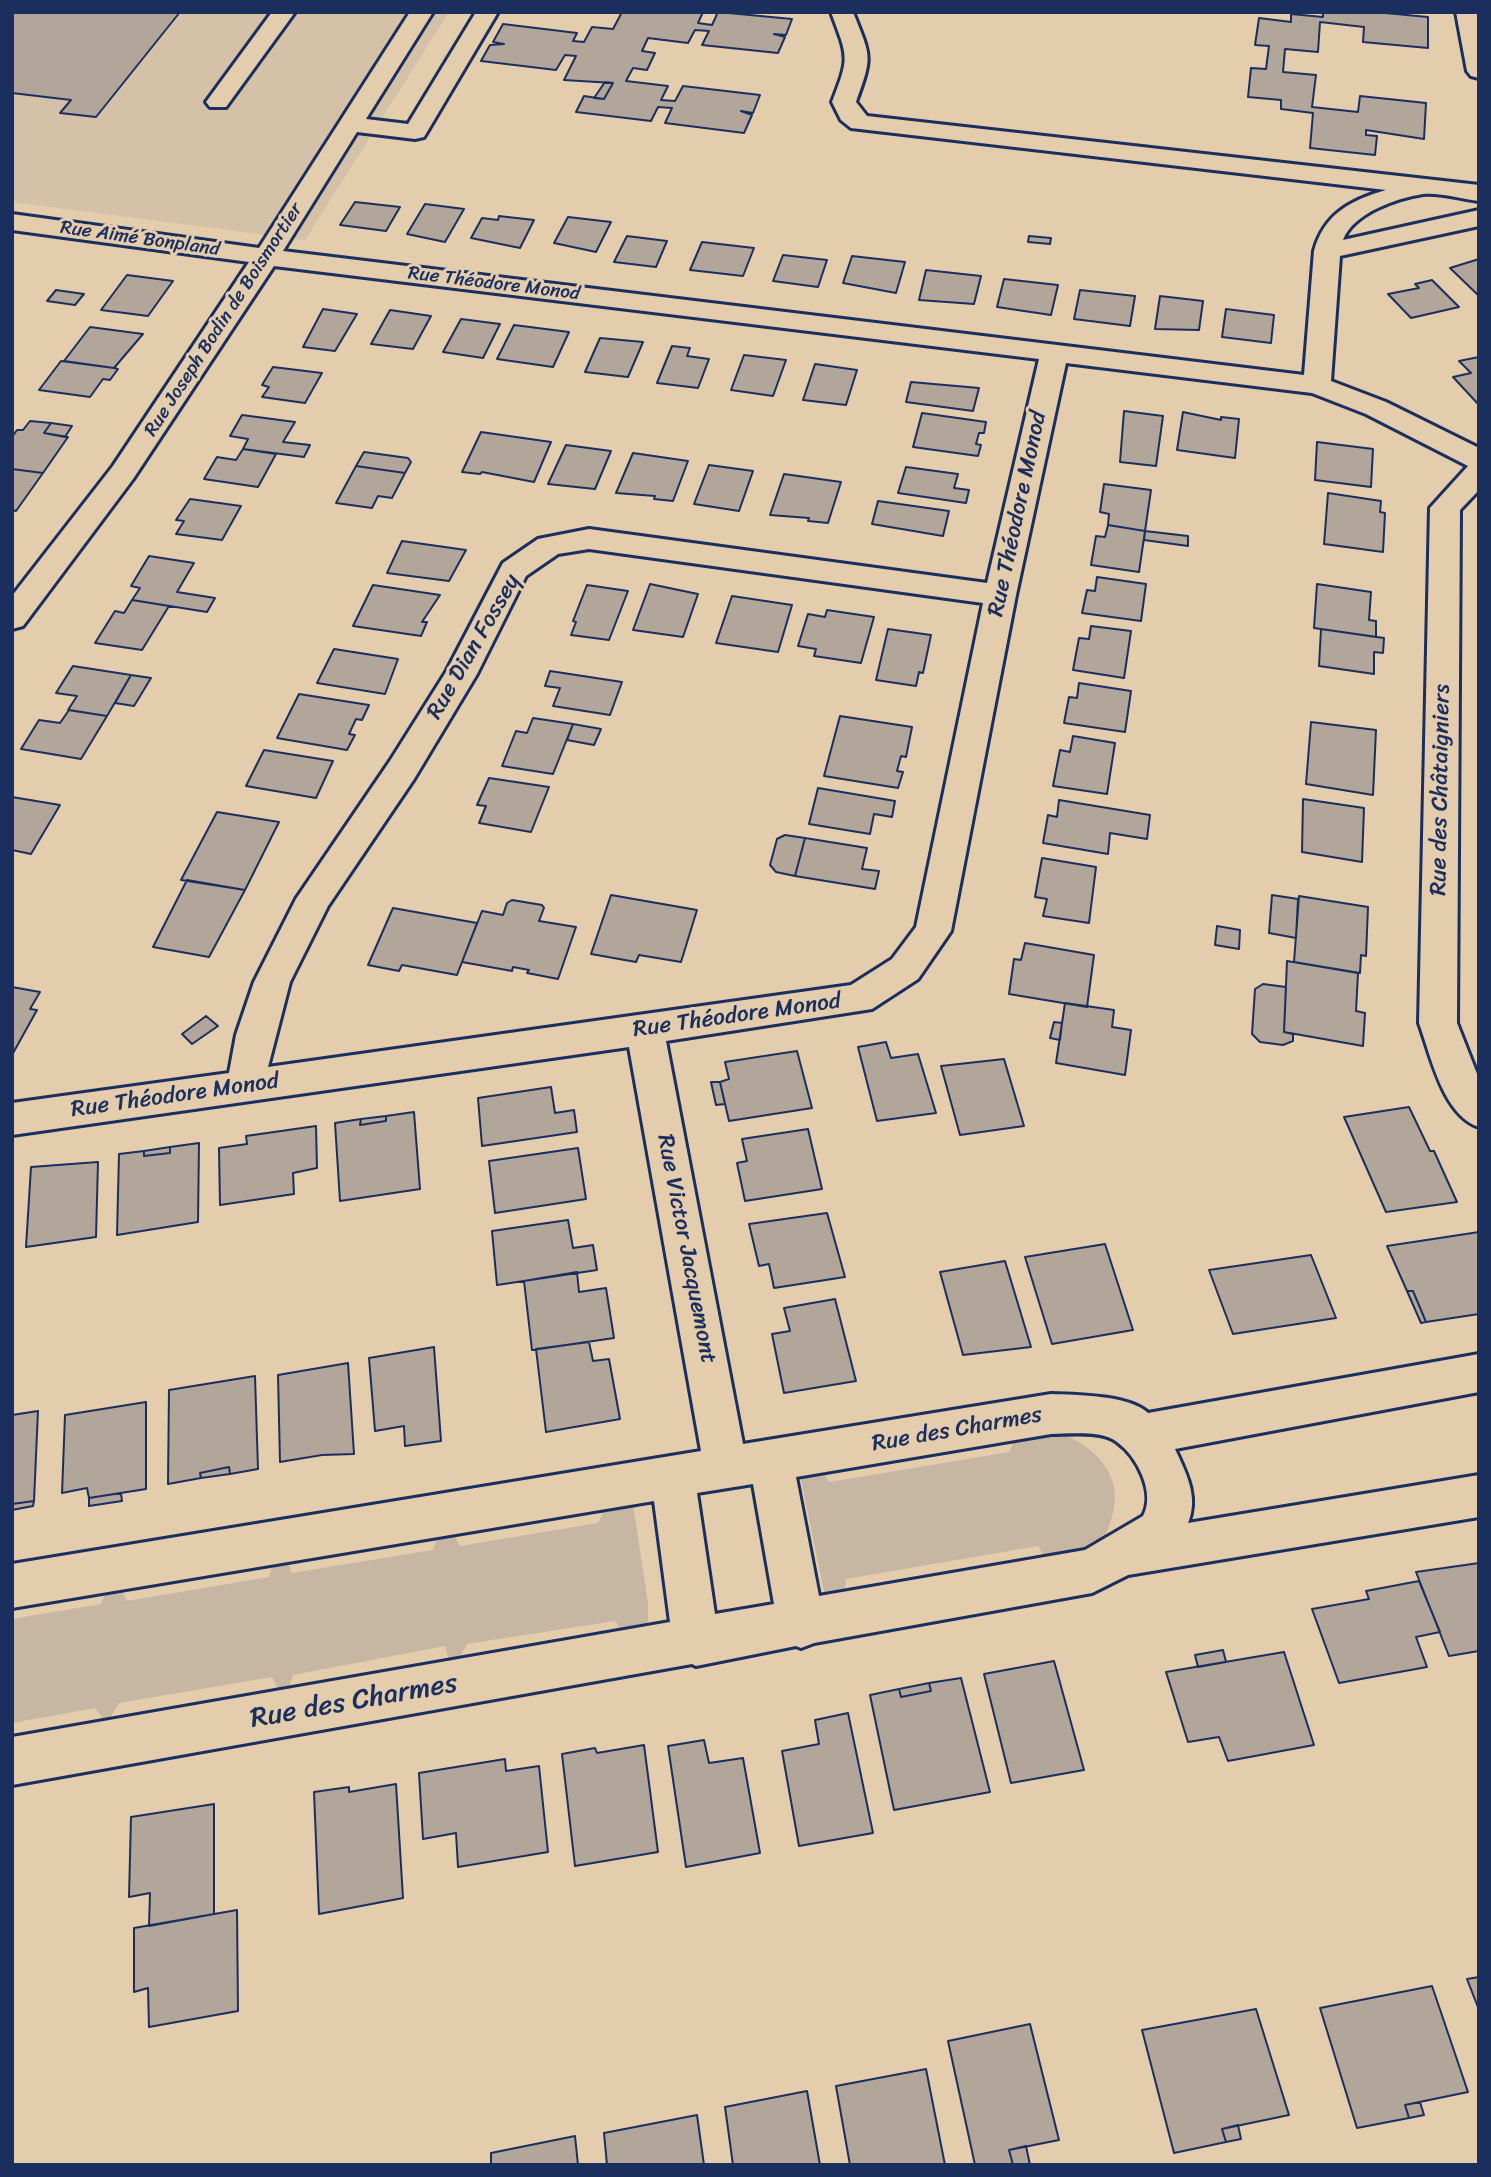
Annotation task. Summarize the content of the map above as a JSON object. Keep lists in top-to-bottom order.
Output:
{
  "streets": {
    "street": [
      "Rue Aimé Bonpland",
      "Rue Théodore Monod",
      "Rue Joseph Bodin de Boismortier",
      "Rue Dian Fossey",
      "Rue des Châtaigniers",
      "Rue Victor Jacquemont",
      "Rue des Charmes"
    ]
  },
  "crossings": [
    ["Rue Aimé Bonpland", "Rue Théodore Monod"],
    ["Rue Aimé Bonpland", "Rue Joseph Bodin de Boismortier"],
    ["Rue Théodore Monod", "Rue Joseph Bodin de Boismortier"],
    ["Rue Théodore Monod", "Rue Dian Fossey"],
    ["Rue Théodore Monod", "Rue Victor Jacquemont"],
    ["Rue Victor Jacquemont", "Rue des Charmes"]
  ]
}
